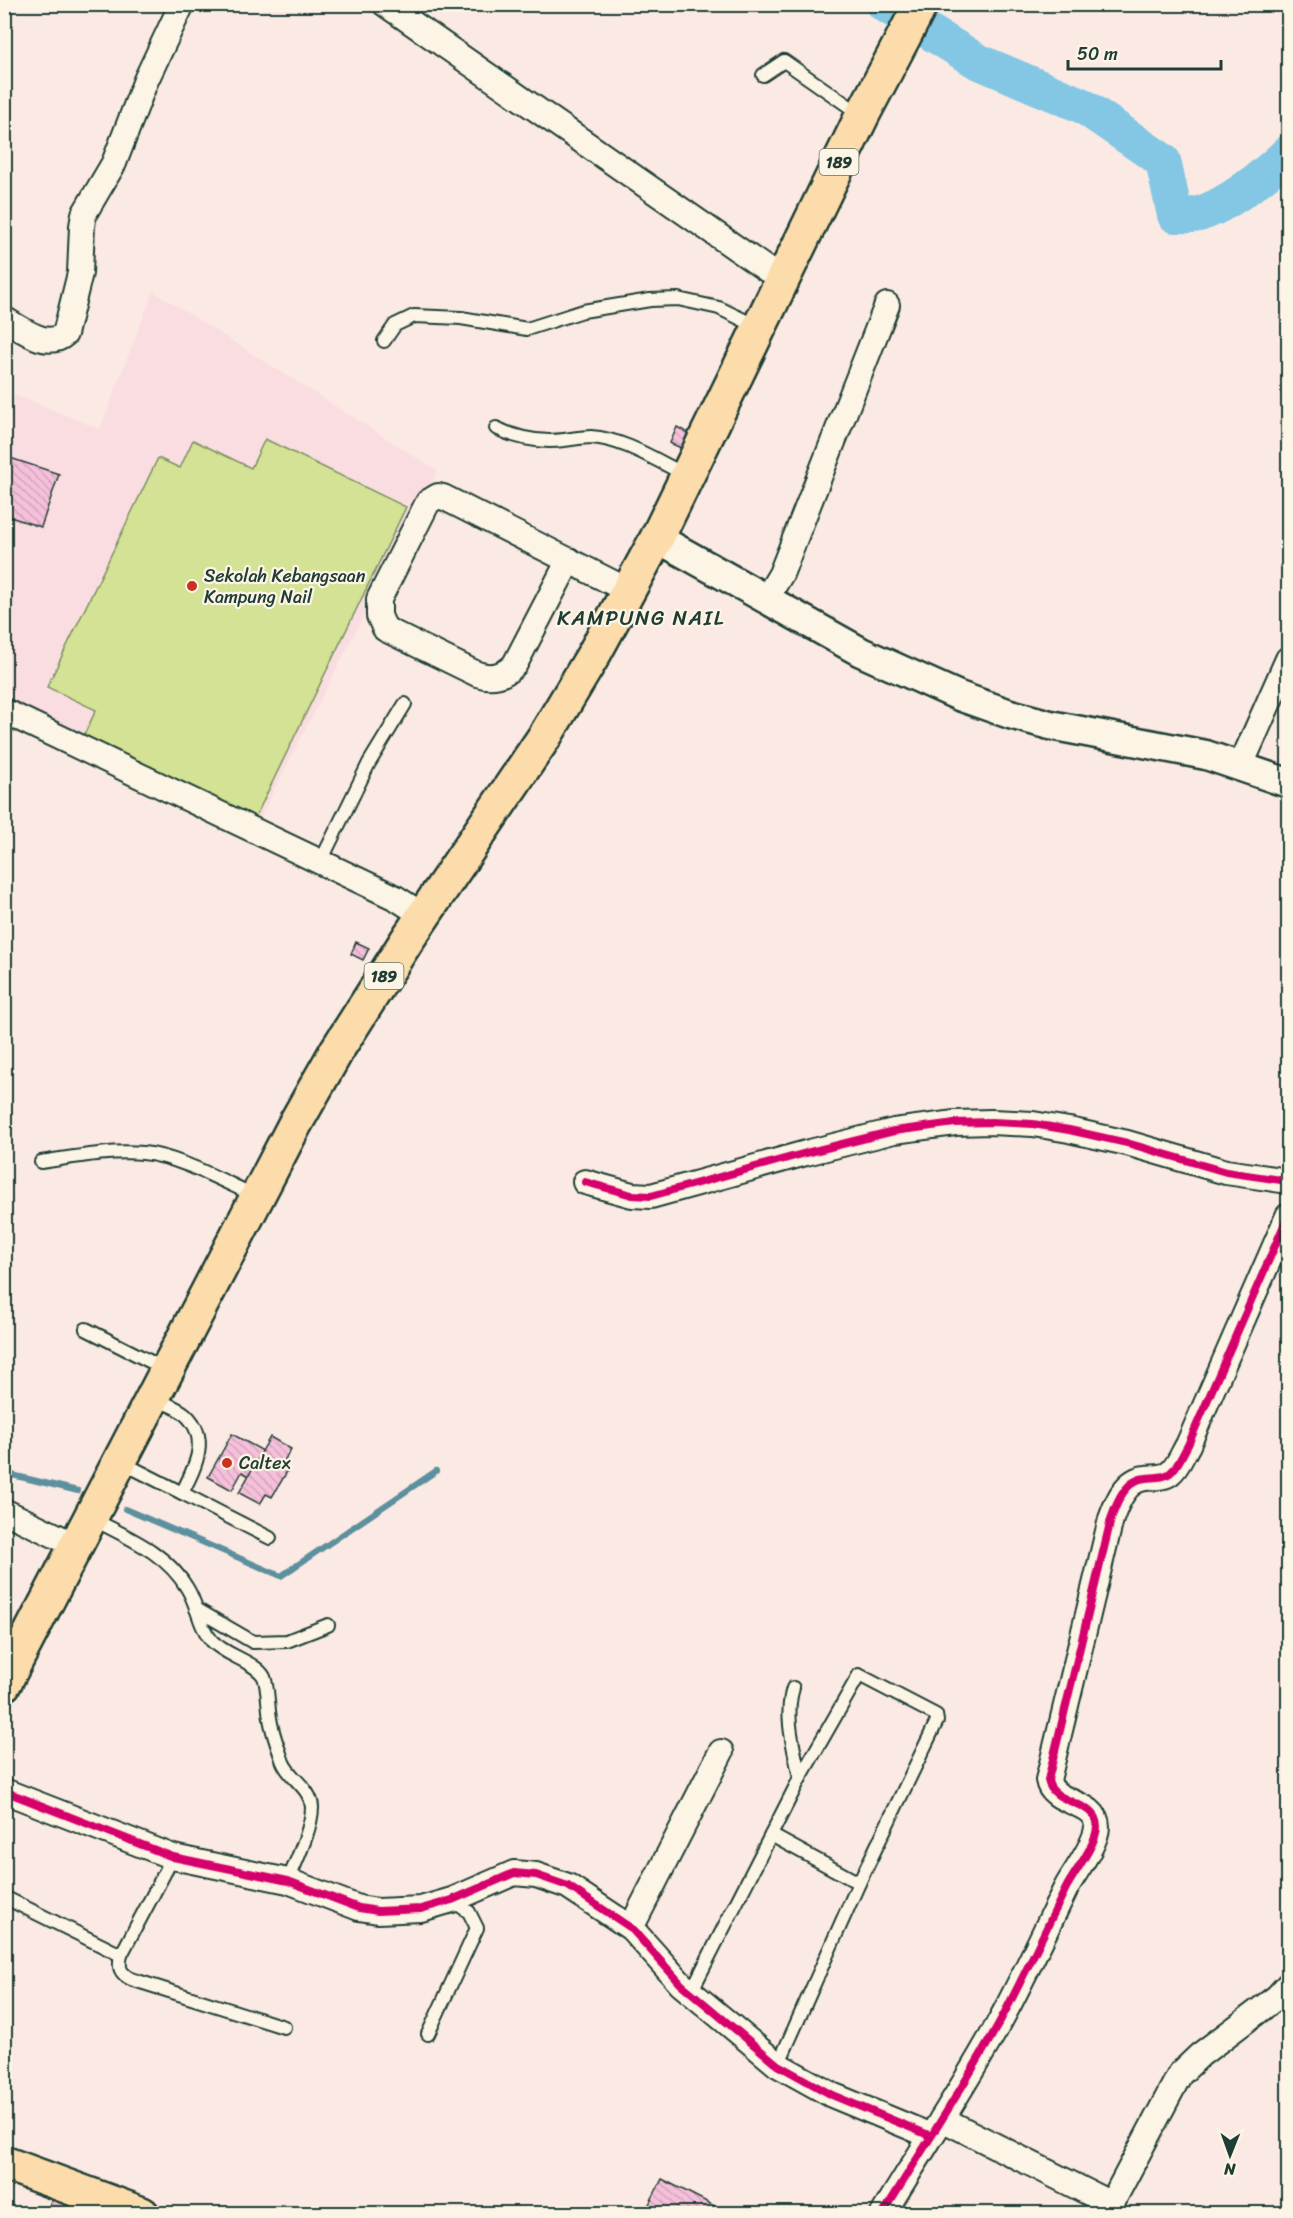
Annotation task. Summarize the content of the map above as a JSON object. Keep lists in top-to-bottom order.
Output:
{
  "streets": {
    "main road": ["189"]
  },
  "districts": ["KAMPUNG NAIL"],
  "places": ["Sekolah Kebangsaan Kampung Nail", "Caltex"],
  "scale_bar": "50 m",
  "north": "bottom"
}
